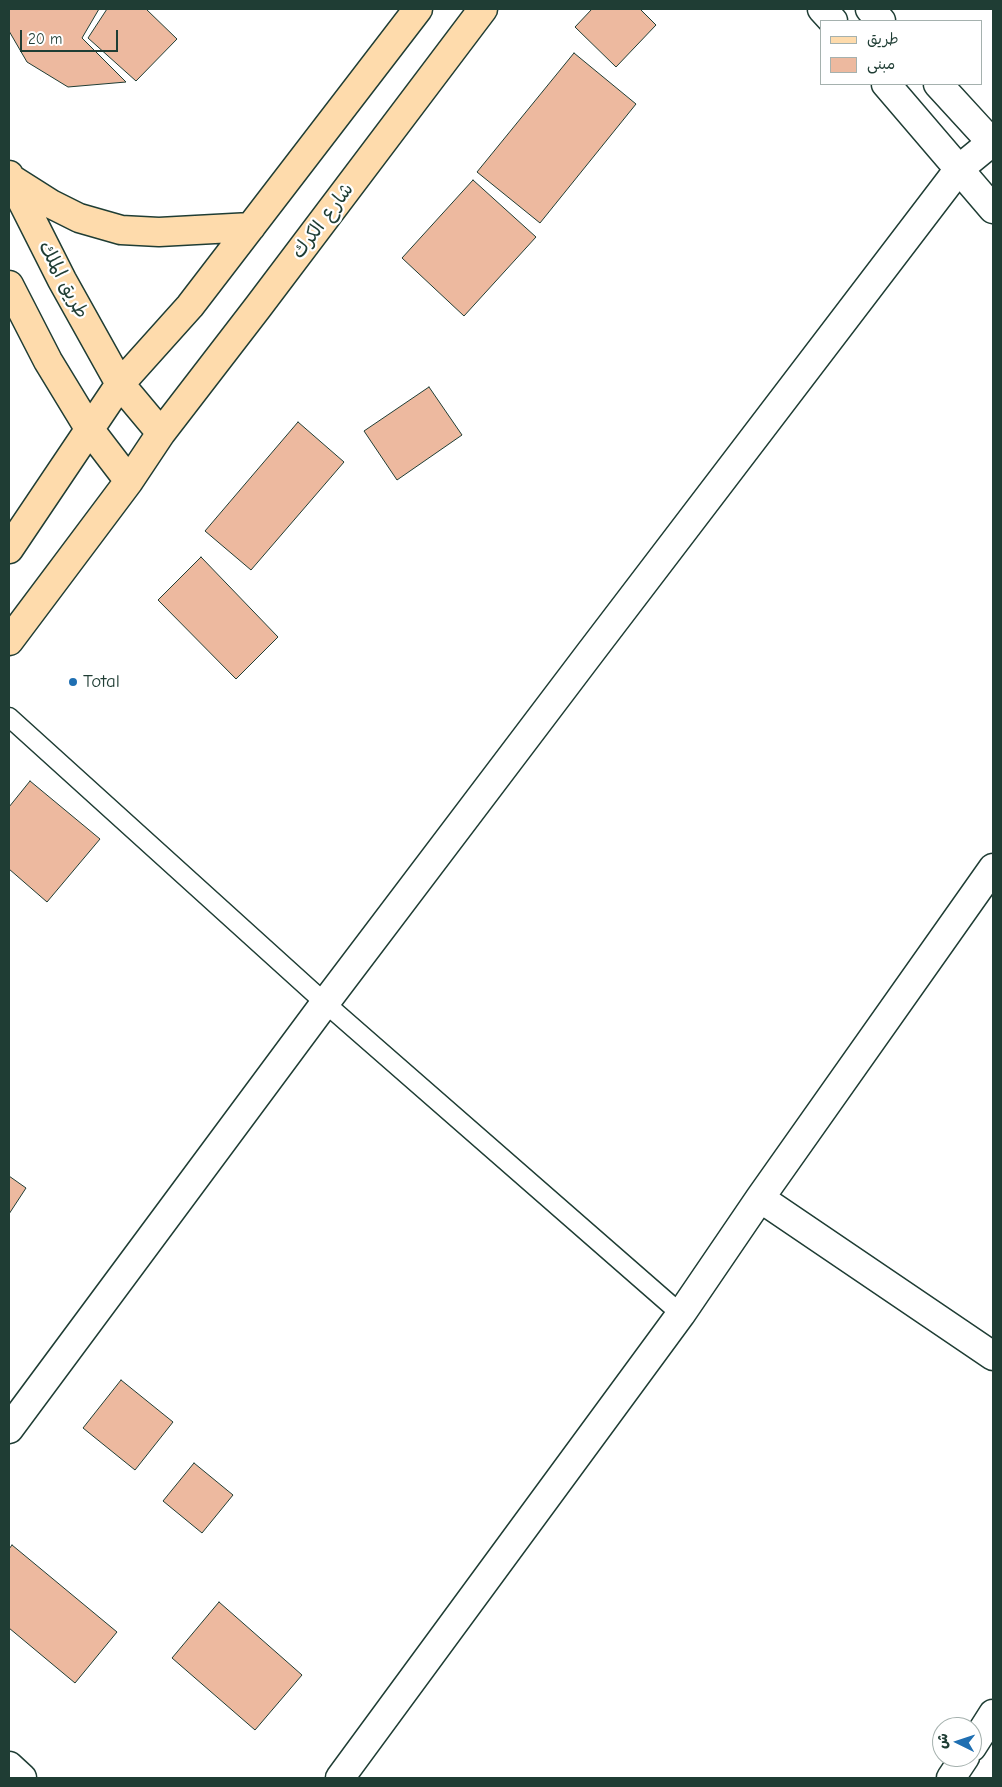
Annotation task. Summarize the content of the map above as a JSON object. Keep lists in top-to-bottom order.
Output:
{
  "streets": {
    "main road": ["شارع الكرك", "طريق الملك"]
  },
  "crossings": [
    ["شارع الكرك", "طريق الملك"]
  ],
  "places": ["Total"],
  "legend": ["طريق", "مبنى"],
  "scale_bar": "20 m",
  "north": "left"
}
